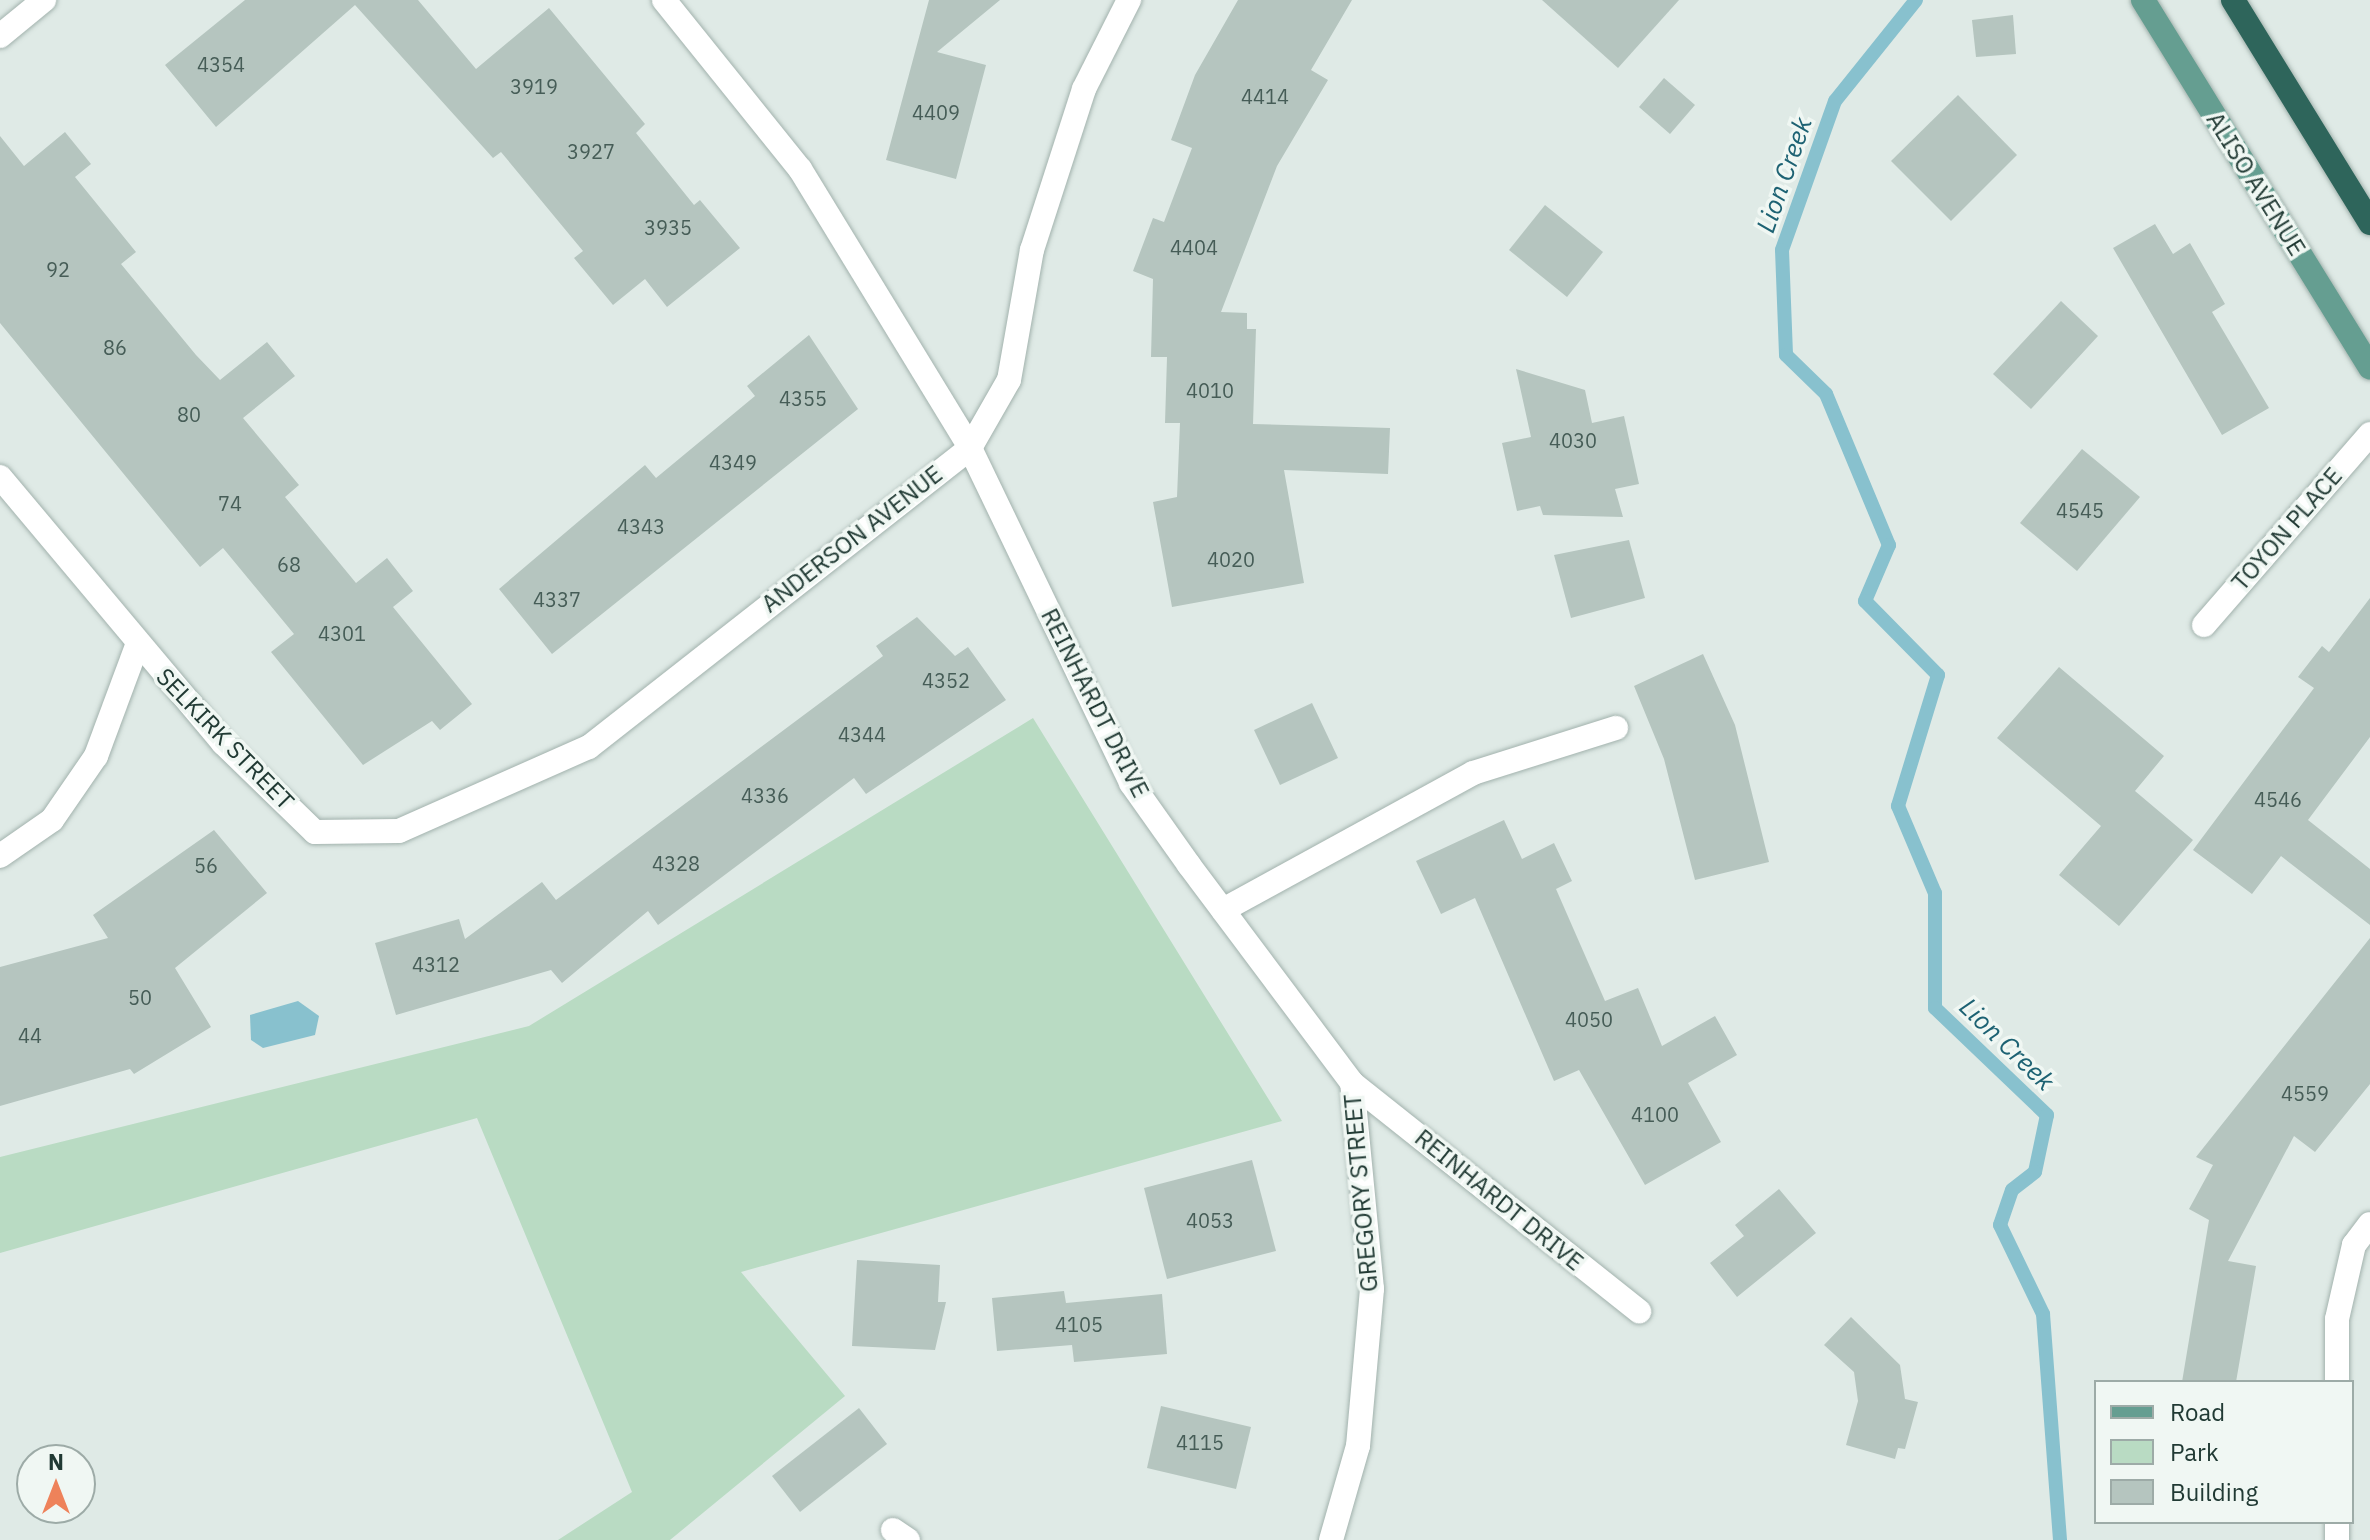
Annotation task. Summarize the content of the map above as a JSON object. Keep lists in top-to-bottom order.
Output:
{
  "streets": {
    "main road": ["ALISO AVENUE"],
    "street": [
      "TOYON PLACE",
      "ANDERSON AVENUE",
      "REINHARDT DRIVE",
      "SELKIRK STREET",
      "GREGORY STREET"
    ]
  },
  "crossings": [
    ["ANDERSON AVENUE", "REINHARDT DRIVE"],
    ["ANDERSON AVENUE", "SELKIRK STREET"],
    ["REINHARDT DRIVE", "GREGORY STREET"]
  ],
  "water": ["Lion Creek"],
  "house_numbers": [
    "4354",
    "3919",
    "4414",
    "4409",
    "3927",
    "3935",
    "4404",
    "92",
    "86",
    "4010",
    "4355",
    "80",
    "4030",
    "4349",
    "74",
    "4545",
    "4343",
    "4020",
    "68",
    "4337",
    "4301",
    "4352",
    "4344",
    "4336",
    "4546",
    "4328",
    "56",
    "4312",
    "50",
    "4050",
    "44",
    "4559",
    "4100",
    "4053",
    "4105",
    "4115"
  ],
  "legend": ["Road", "Park", "Building"],
  "north": "top"
}
